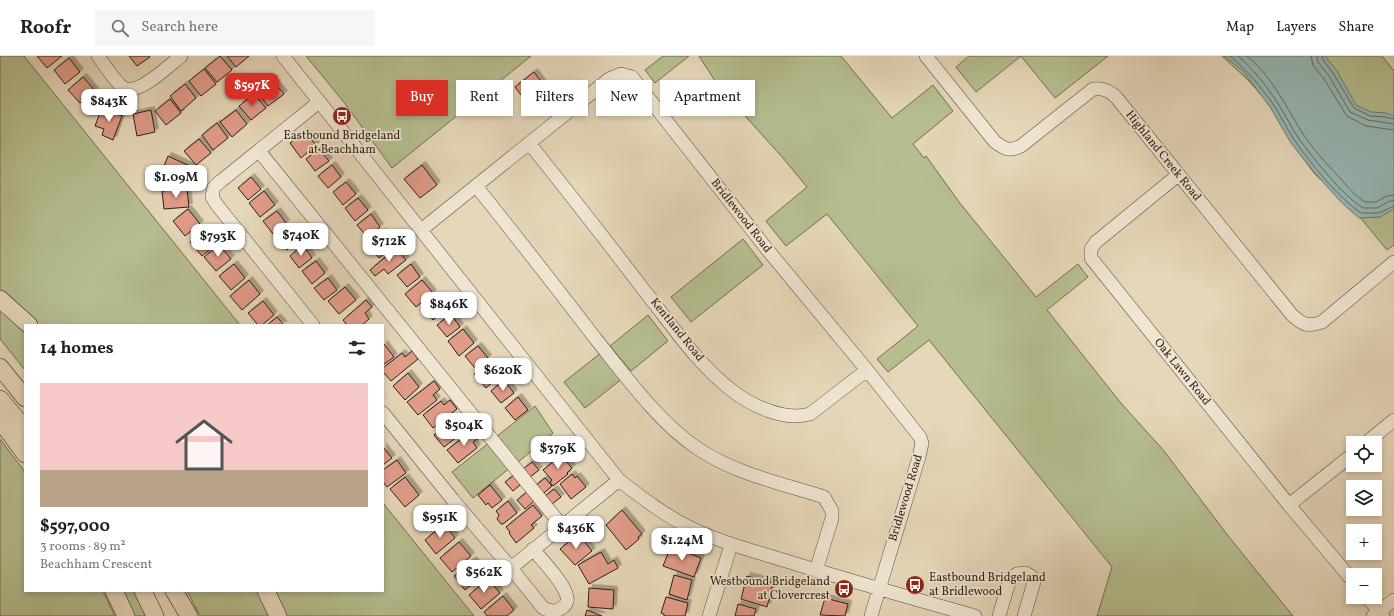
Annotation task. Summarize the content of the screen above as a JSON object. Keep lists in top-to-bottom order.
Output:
{
  "streets": {
    "street": [
      "Highland Creek Road",
      "Bridlewood Road",
      "Kentland Road",
      "Oak Lawn Road"
    ]
  },
  "crossings": [
    ["Highland Creek Road", "Oak Lawn Road"],
    ["Bridlewood Road", "Kentland Road"]
  ],
  "places": {
    "bus stop": ["Eastbound Bridgeland at Beachham", "Eastbound Bridgeland at Bridlewood", "Westbound Bridgeland at Clovercrest"]
  },
  "page": {
    "header": "Roofr",
    "search": "Search here",
    "nav": ["Map", "Layers", "Share"],
    "price": [
      "$597K",
      "$843K",
      "$1.09M",
      "$740K",
      "$793K",
      "$712K",
      "$846K",
      "$620K",
      "$504K",
      "$379K",
      "$951K",
      "$436K",
      "$1.24M",
      "$562K"
    ],
    "chip": [
      "Buy",
      "Rent",
      "Filters",
      "New",
      "Apartment"
    ],
    "heading": "14 homes",
    "list": [
      {
        "name": "$597,000",
        "note": "3 rooms · 89 m² · Beachham Crescent"
      }
    ],
    "map_buttons": ["+", "−"]
  }
}
